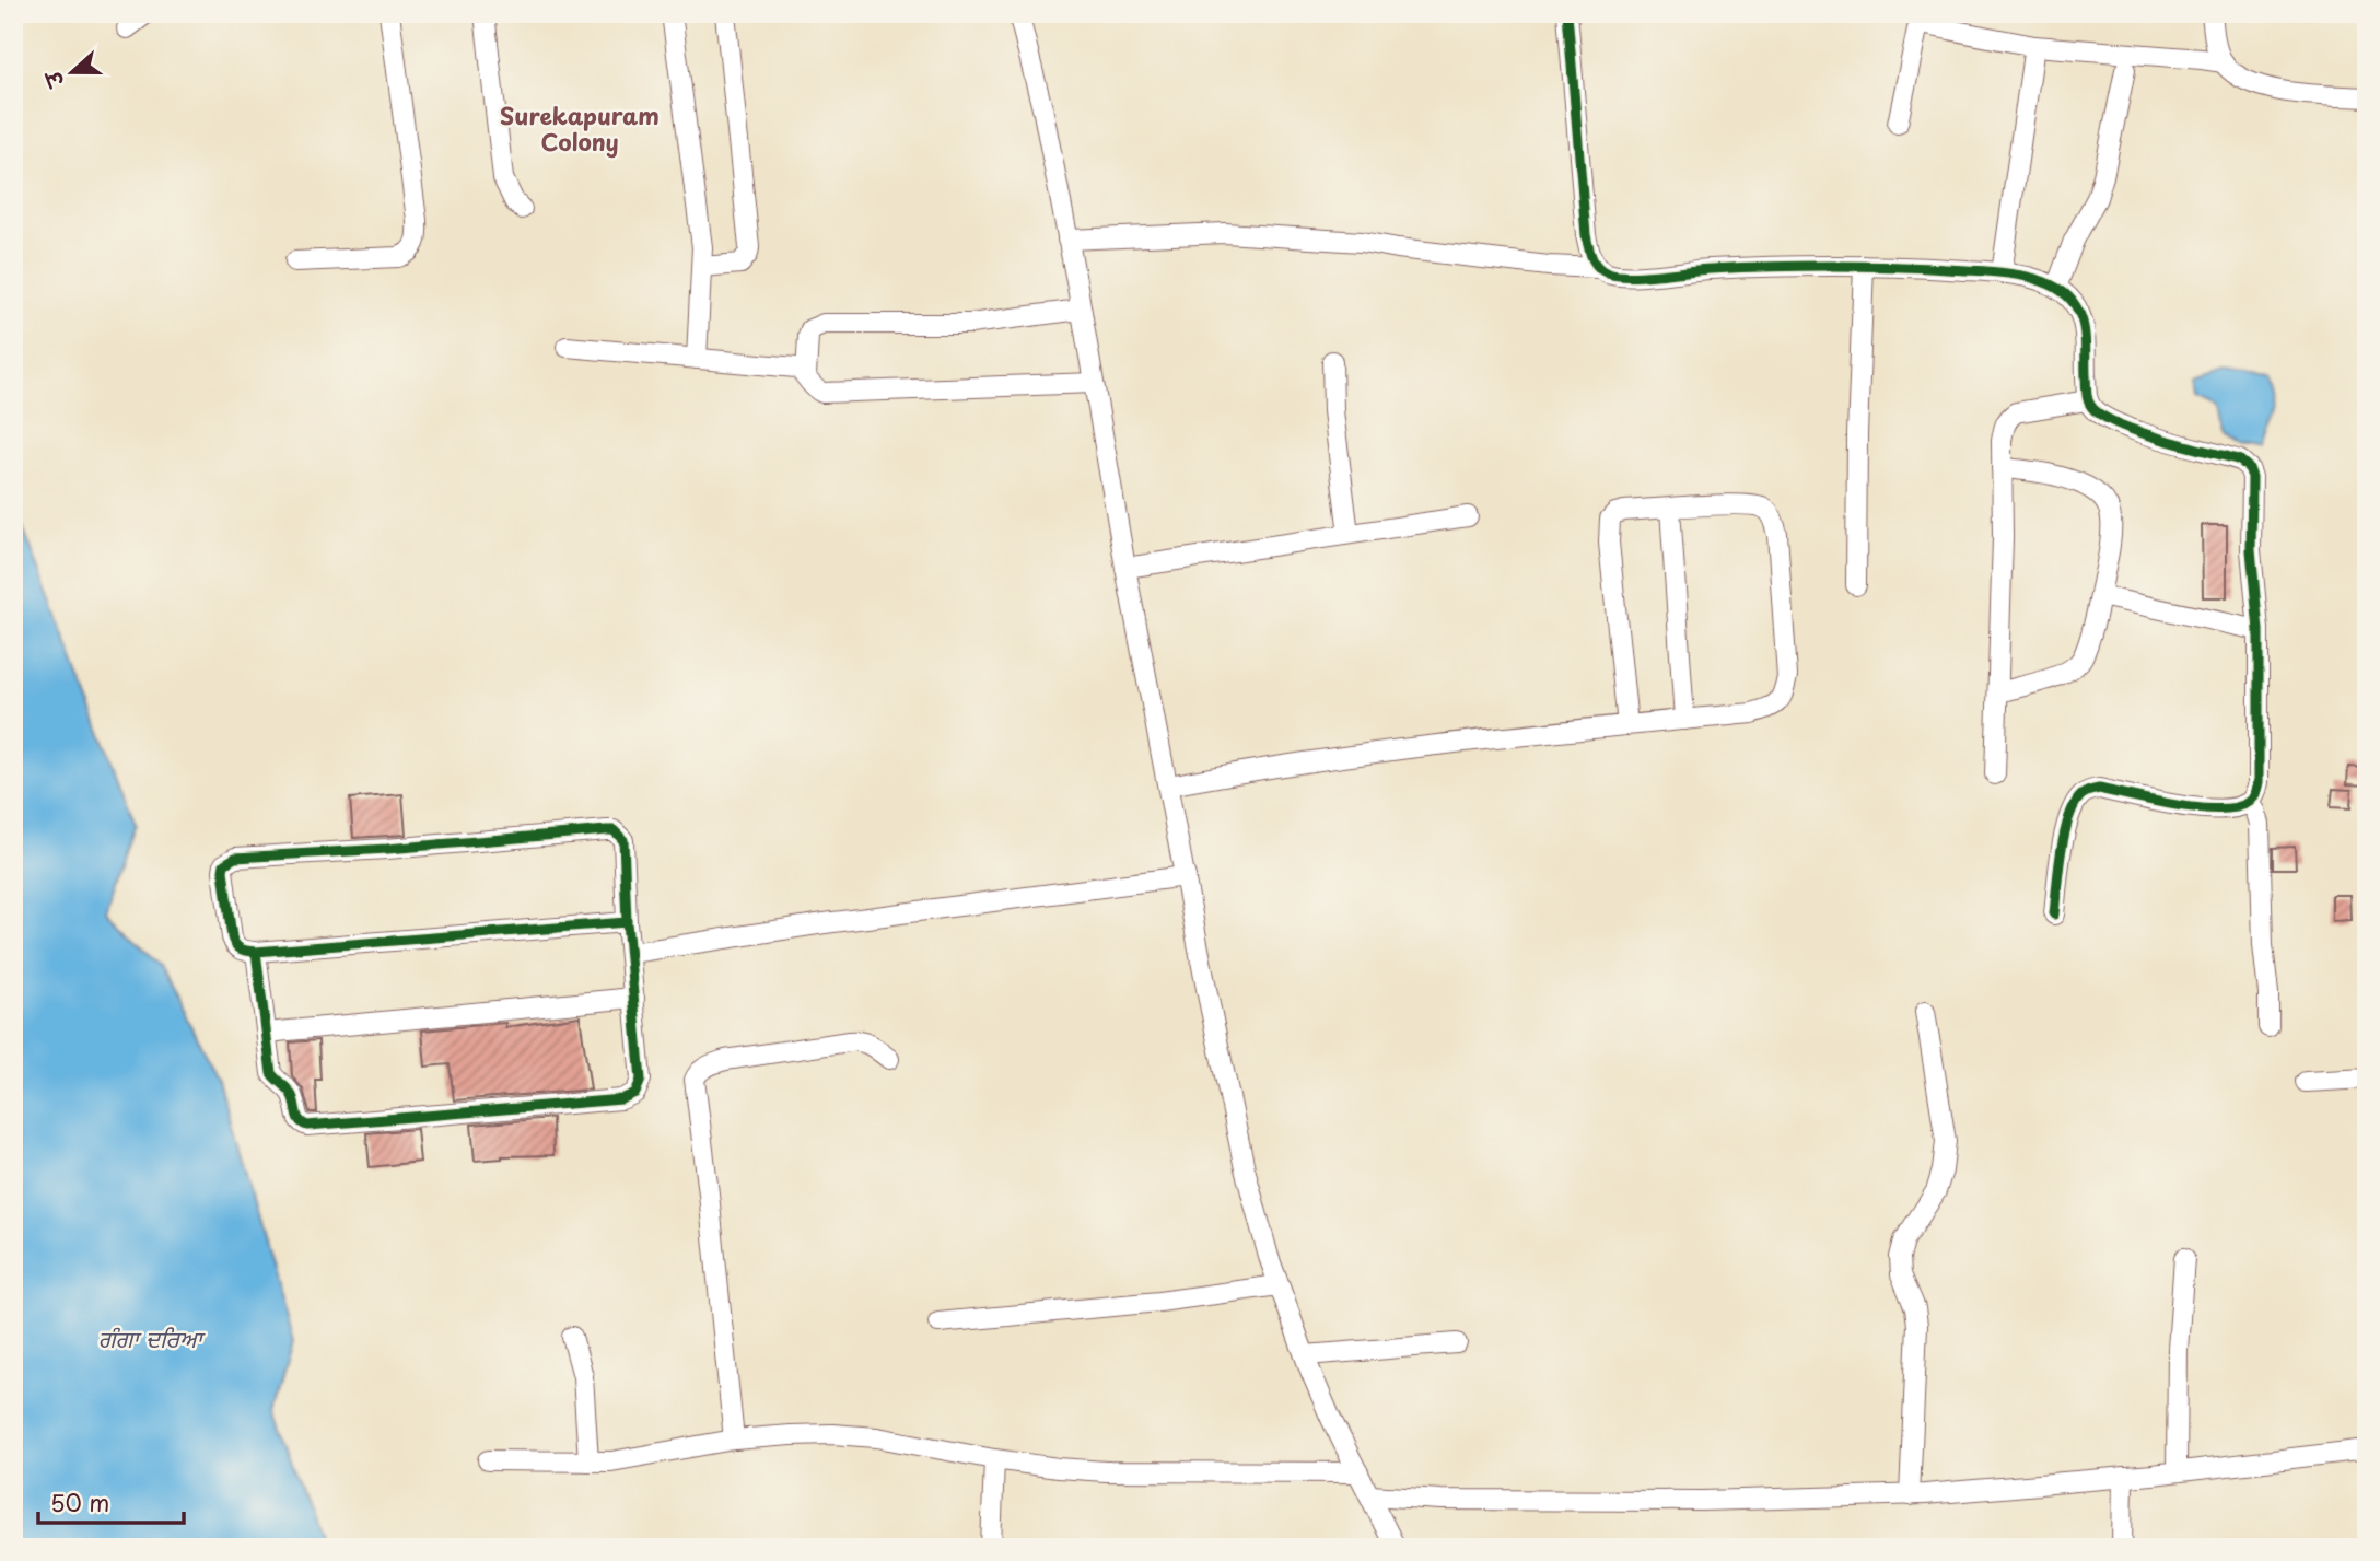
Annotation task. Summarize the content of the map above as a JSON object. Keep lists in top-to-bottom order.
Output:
{
  "districts": ["Surekapuram Colony"],
  "water": ["ਗੰਗਾ ਦਰਿਆ"],
  "scale_bar": "50 m",
  "north": "left"
}
